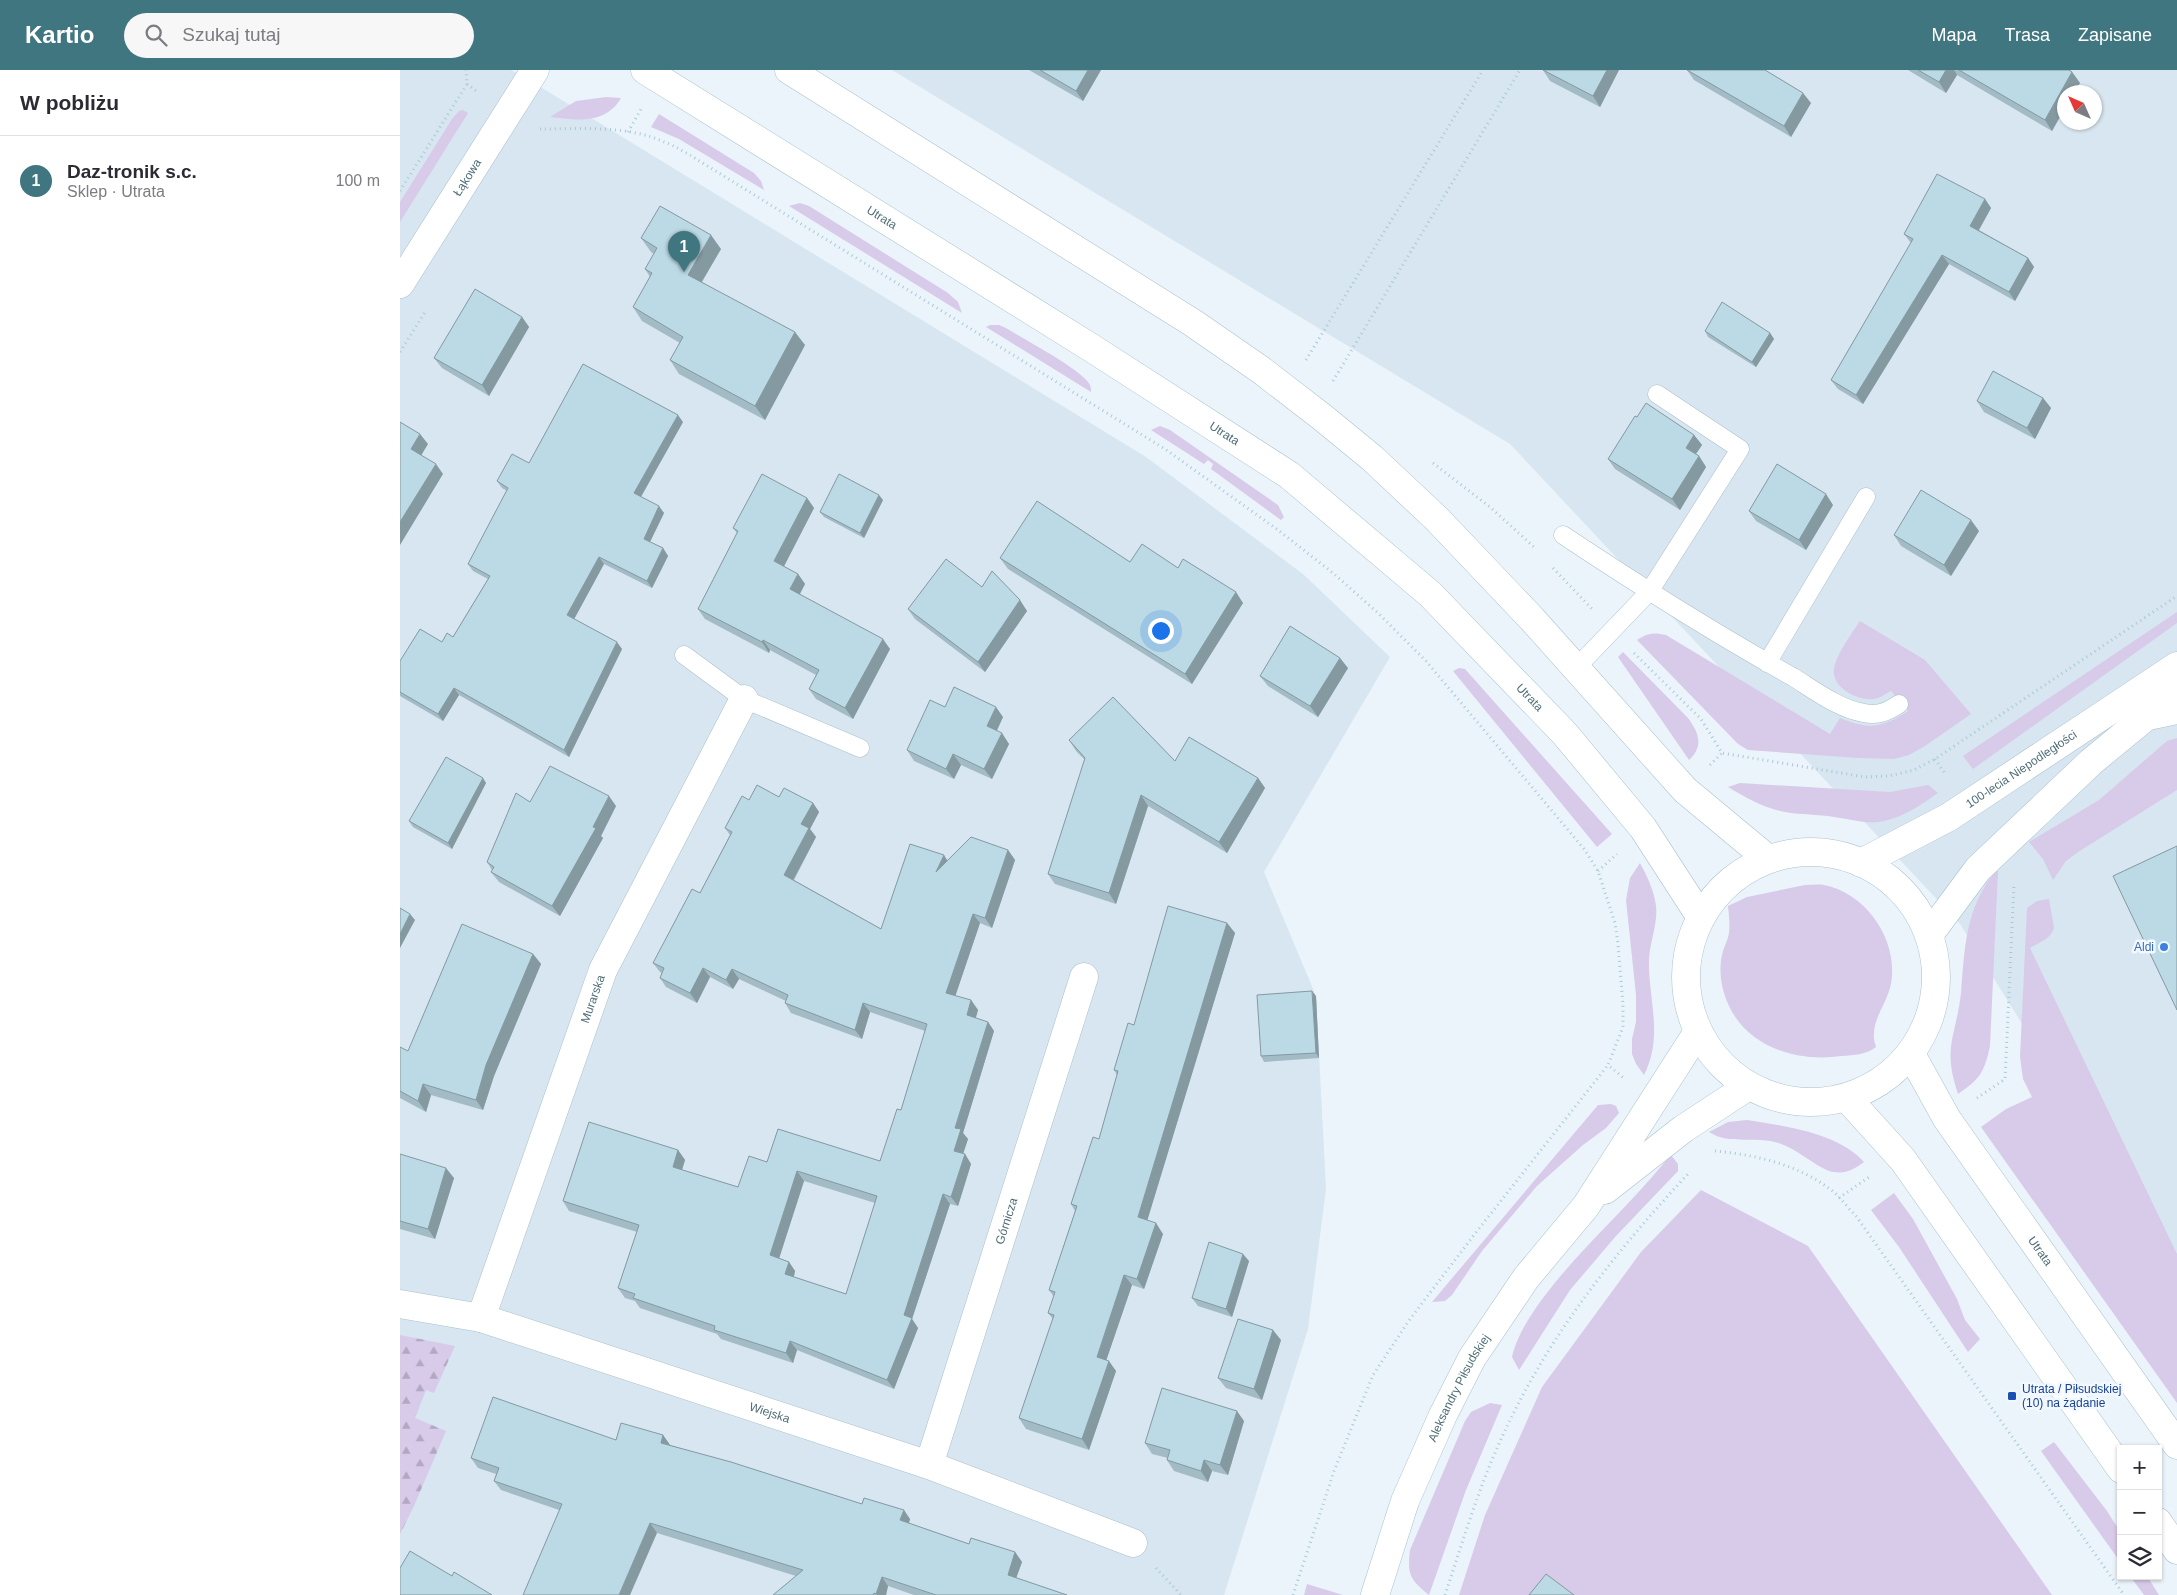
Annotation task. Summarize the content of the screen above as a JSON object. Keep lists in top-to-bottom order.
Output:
{
  "streets": {
    "main road": [
      "Łąkowa",
      "Utrata",
      "100-lecia Niepodległości",
      "Murarska",
      "Górnicza",
      "Aleksandry Piłsudskiej",
      "Wiejska"
    ]
  },
  "crossings": [
    ["Murarska", "Wiejska"],
    ["Górnicza", "Wiejska"]
  ],
  "places": {
    "other": ["Aldi"],
    "transit": ["Utrata / Piłsudskiej (10) na żądanie"]
  },
  "north": "top left",
  "page": {
    "header": "Kartio",
    "search": "Szukaj tutaj",
    "nav": ["Mapa", "Trasa", "Zapisane"],
    "heading": "W pobliżu",
    "list": [
      {
        "mark": "1",
        "name": "Daz-tronik s.c.",
        "note": "Sklep · Utrata",
        "value": "100 m"
      }
    ],
    "pins": "1",
    "map_buttons": ["+", "−"]
  }
}
